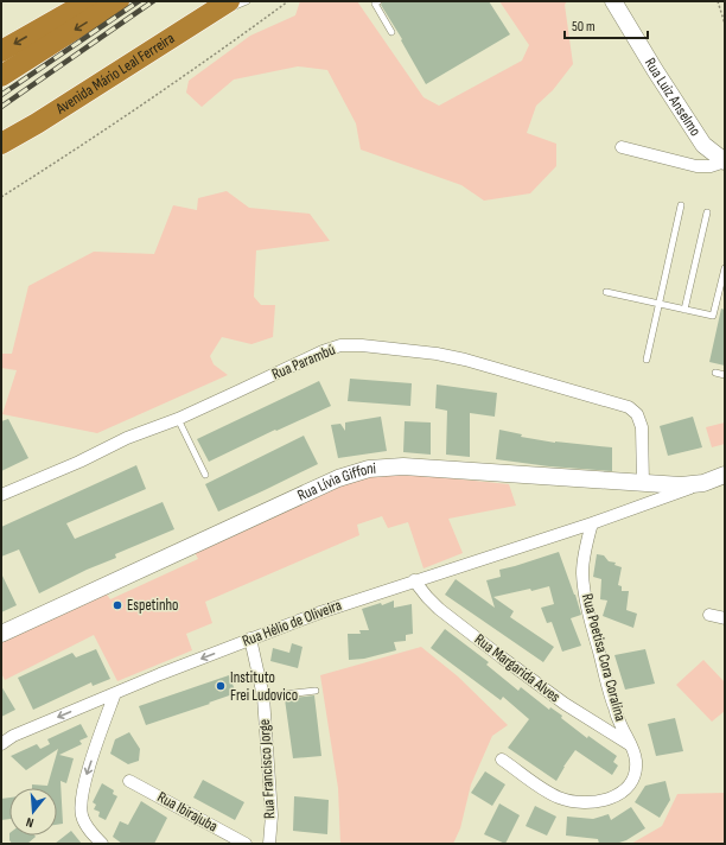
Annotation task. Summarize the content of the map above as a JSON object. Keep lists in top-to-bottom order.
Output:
{
  "streets": {
    "highway": ["Avenida Mário Leal Ferreira"],
    "street": [
      "Rua Luiz Anselmo",
      "Rua Parambú",
      "Rua Lívia Giffoni",
      "Rua Hélio de Oliveira",
      "Rua Poetisa Cora Coralina",
      "Rua Margarida Alves",
      "Rua Francisco Jorge",
      "Rua Ibirajuba"
    ]
  },
  "crossings": [
    ["Rua Parambú", "Rua Lívia Giffoni"],
    ["Rua Hélio de Oliveira", "Rua Poetisa Cora Coralina"],
    ["Rua Hélio de Oliveira", "Rua Margarida Alves"],
    ["Rua Hélio de Oliveira", "Rua Francisco Jorge"],
    ["Rua Poetisa Cora Coralina", "Rua Margarida Alves"]
  ],
  "one_way": ["Rua Hélio de Oliveira"],
  "places": ["Espetinho", "Instituto Frei Ludovico"],
  "scale_bar": "50 m",
  "north": "bottom"
}
